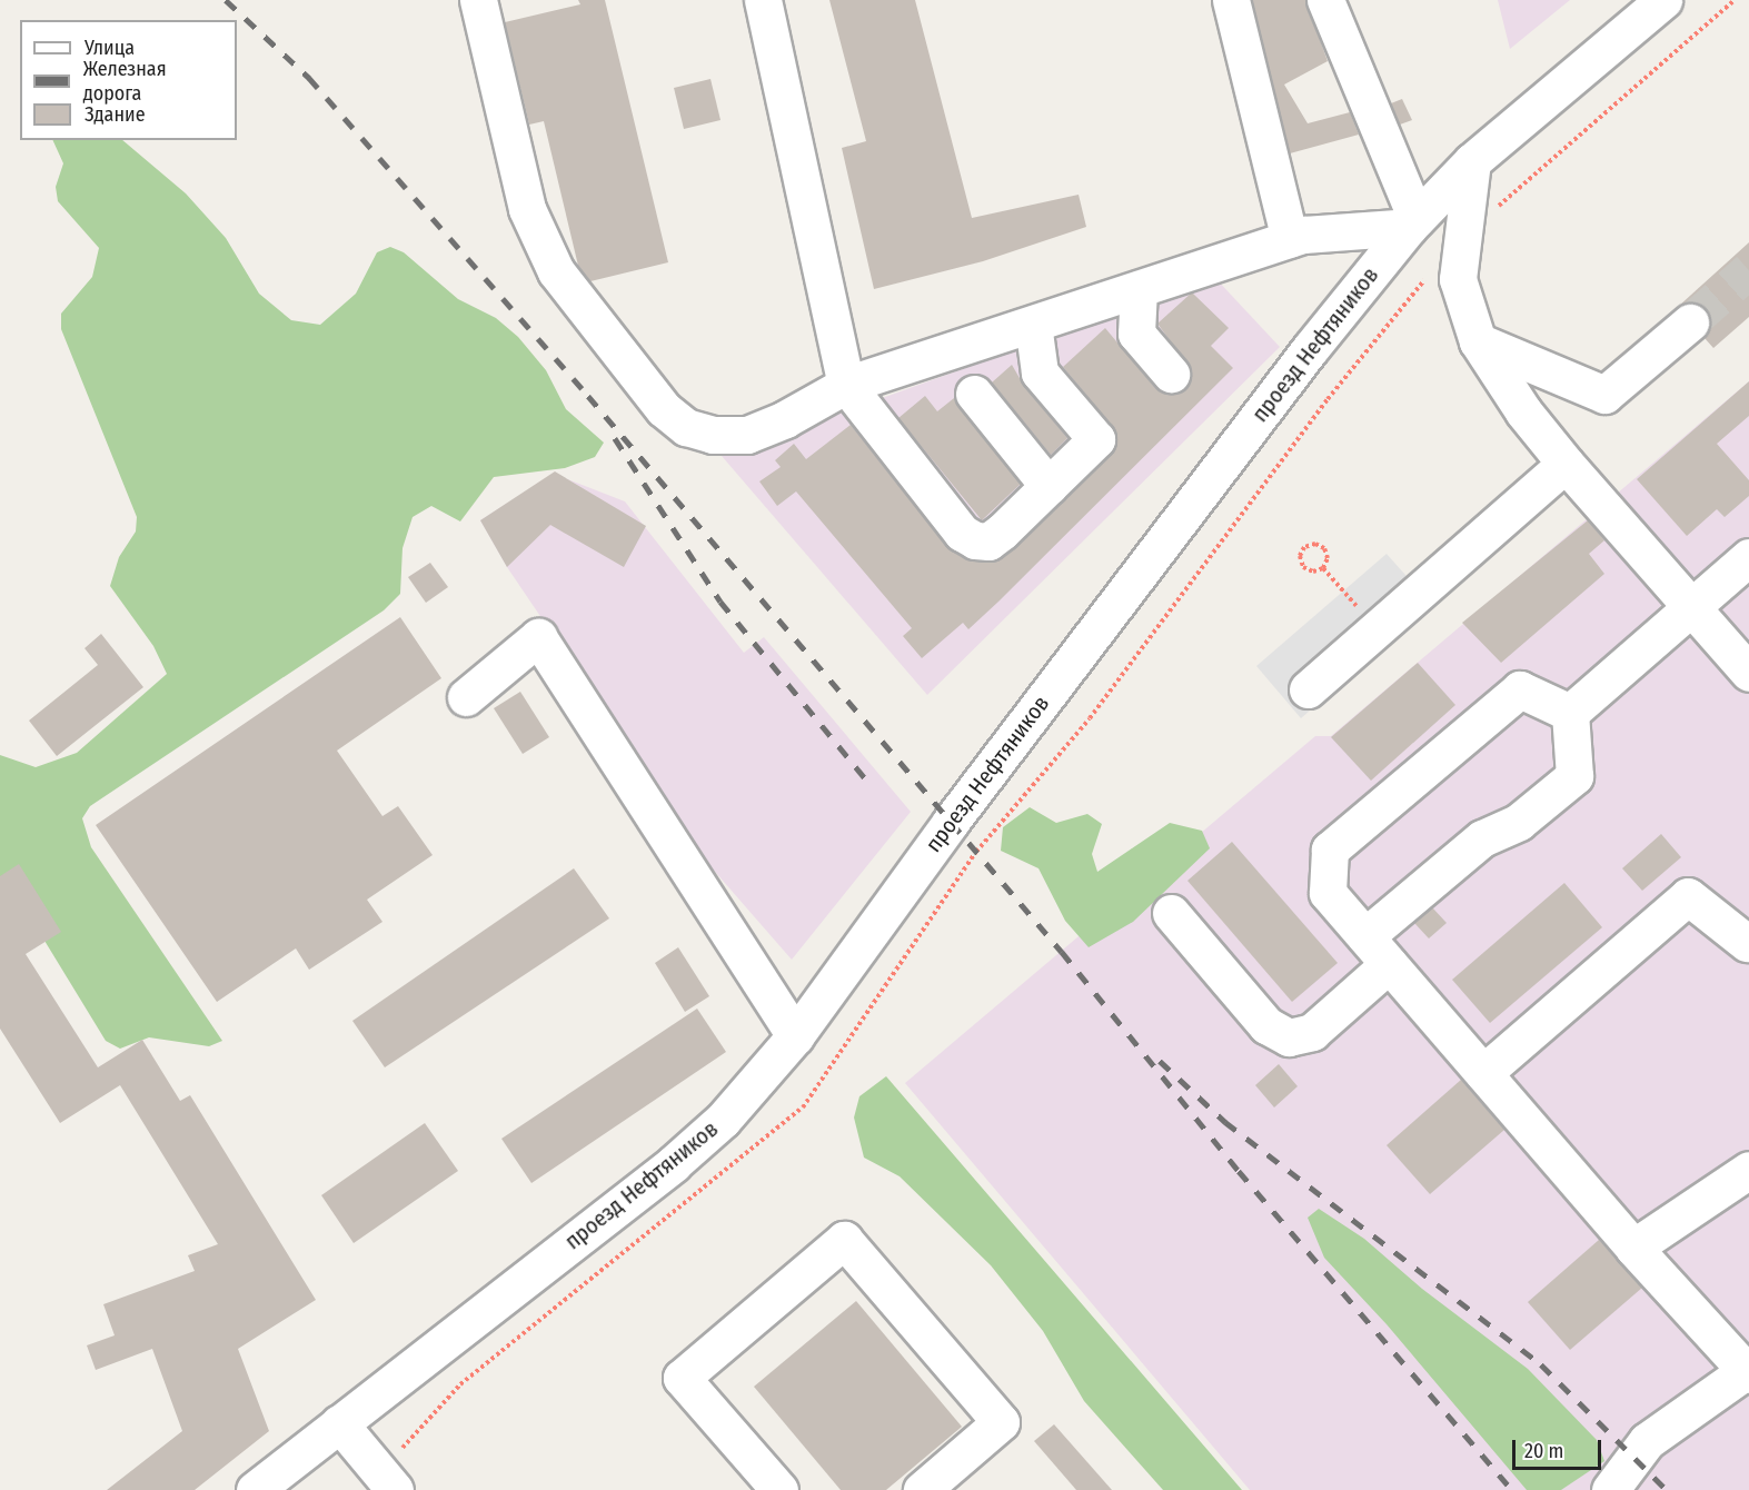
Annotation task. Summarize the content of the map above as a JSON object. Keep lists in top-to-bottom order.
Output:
{
  "streets": {
    "street": ["проезд Нефтяников"]
  },
  "legend": ["Улица", "Железная дорога", "Здание"],
  "scale_bar": "20 m"
}
